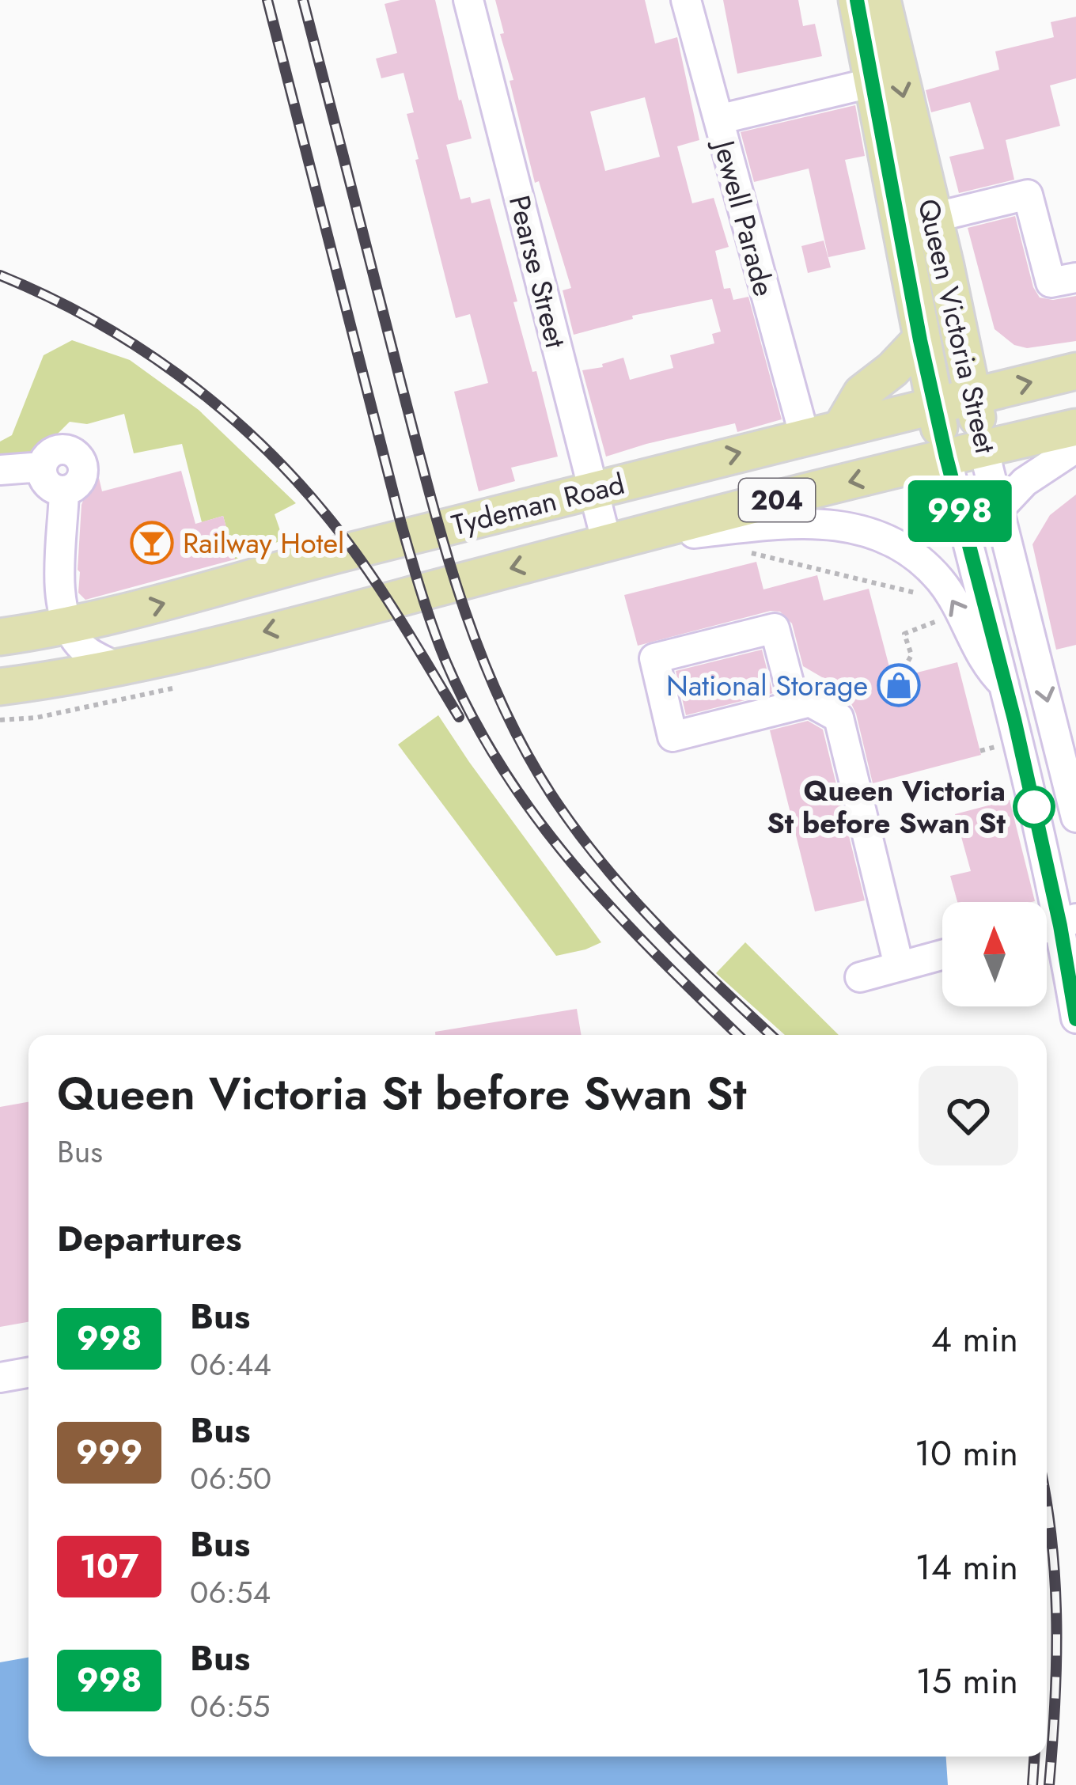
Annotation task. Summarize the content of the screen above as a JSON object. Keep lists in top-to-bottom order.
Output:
{
  "streets": {
    "main road": ["Queen Victoria Street", "204", "Tydeman Road"],
    "street": ["Jewell Parade", "Pearse Street"]
  },
  "crossings": [
    ["Jewell Parade", "Tydeman Road"],
    ["Pearse Street", "Tydeman Road"],
    ["Queen Victoria Street", "Tydeman Road"]
  ],
  "places": {
    "bar": ["Railway Hotel"],
    "shop": ["National Storage"],
    "other": ["Queen Victoria St before Swan St"]
  },
  "lines": ["bus line 998"],
  "north": "top",
  "page": {
    "on_map": "998",
    "heading": [
      ["Queen Victoria St before Swan St", "Bus"],
      "Departures"
    ],
    "list": [
      {
        "mark": "998",
        "name": "Bus",
        "note": "06:44",
        "value": "4 min"
      },
      {
        "mark": "999",
        "name": "Bus",
        "note": "06:50",
        "value": "10 min"
      },
      {
        "mark": "107",
        "name": "Bus",
        "note": "06:54",
        "value": "14 min"
      },
      {
        "mark": "998",
        "name": "Bus",
        "note": "06:55",
        "value": "15 min"
      }
    ]
  }
}
